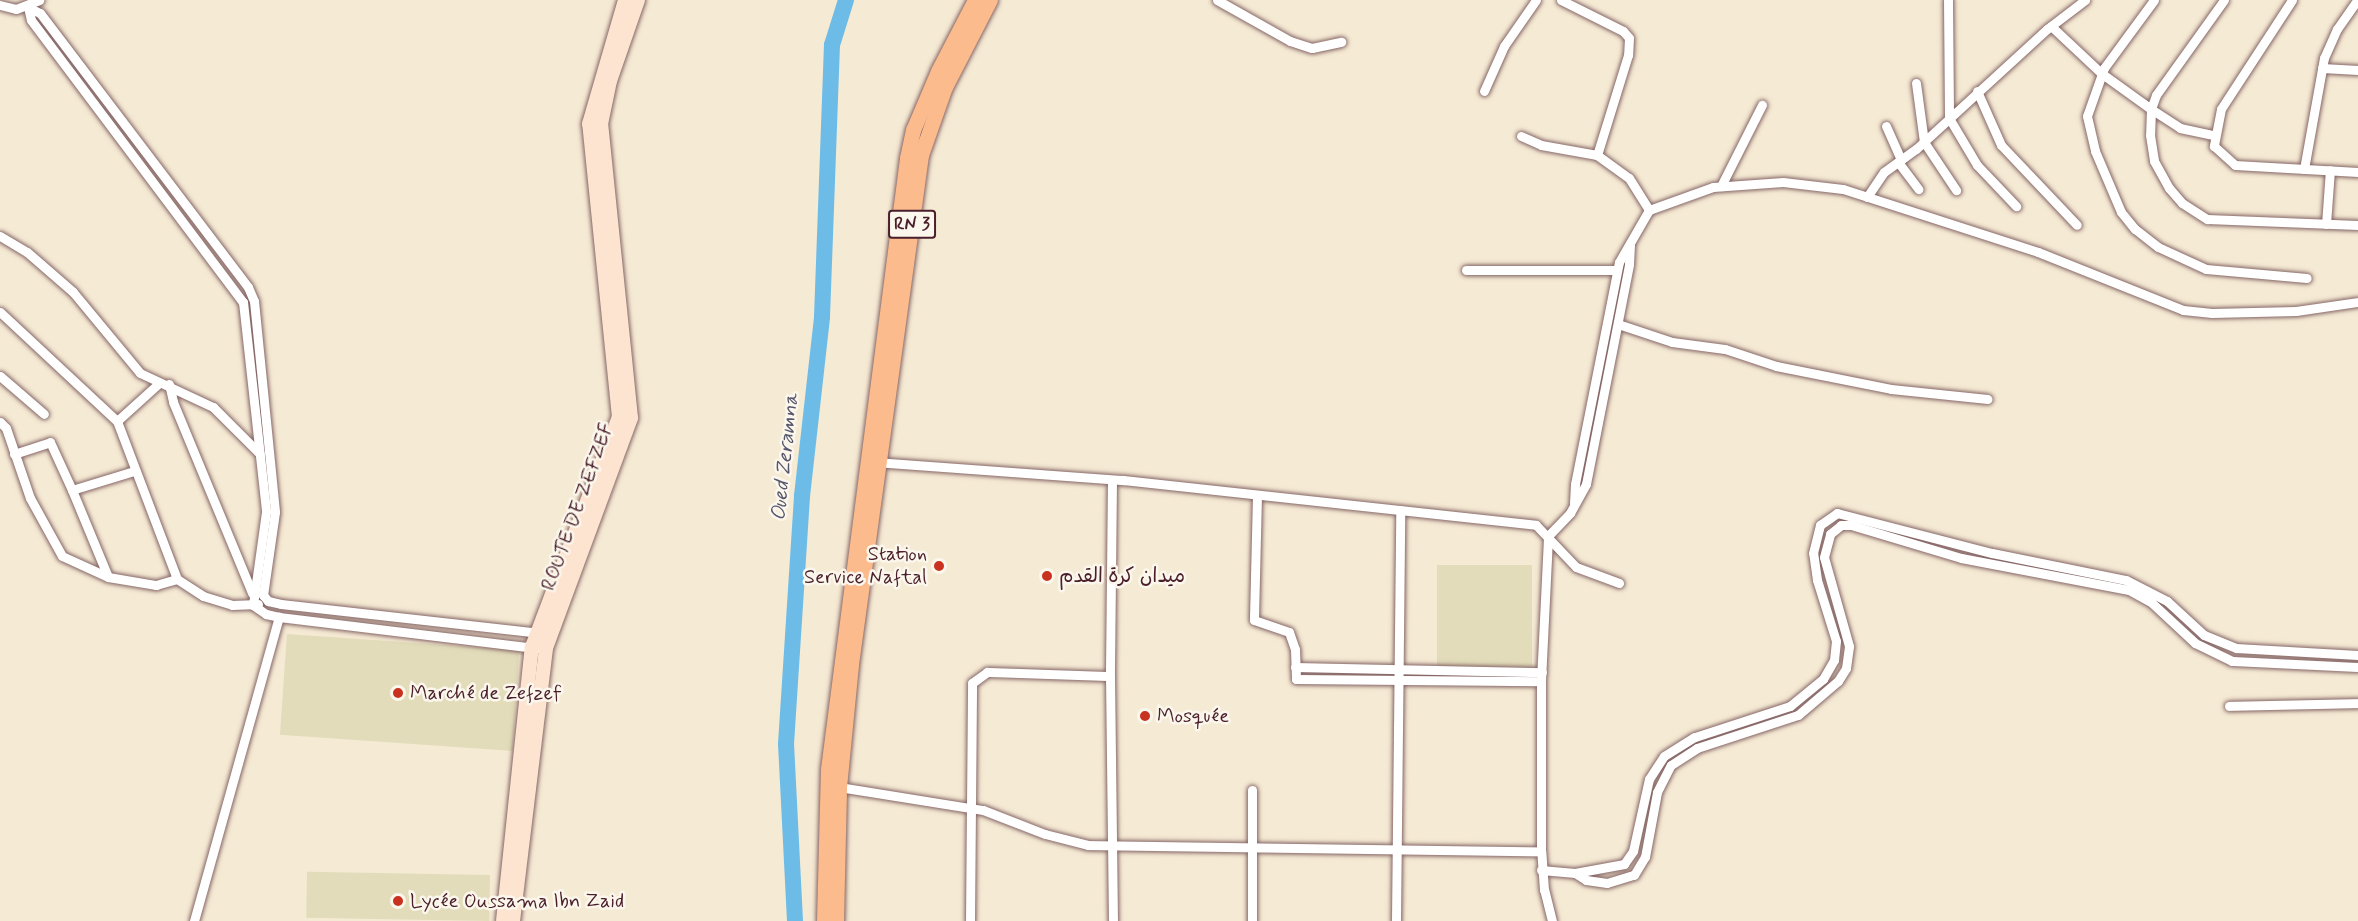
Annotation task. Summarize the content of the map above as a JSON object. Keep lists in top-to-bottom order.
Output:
{
  "streets": {
    "highway": ["RN 3"],
    "main road": ["ROUTE DE ZEFZEF"]
  },
  "water": ["Oued Zeramna"],
  "places": [
    "Station Service Naftal",
    "ميدان كرة القدم",
    "Marché de Zefzef",
    "Mosquée",
    "Lycée Oussama Ibn Zaid"
  ]
}
